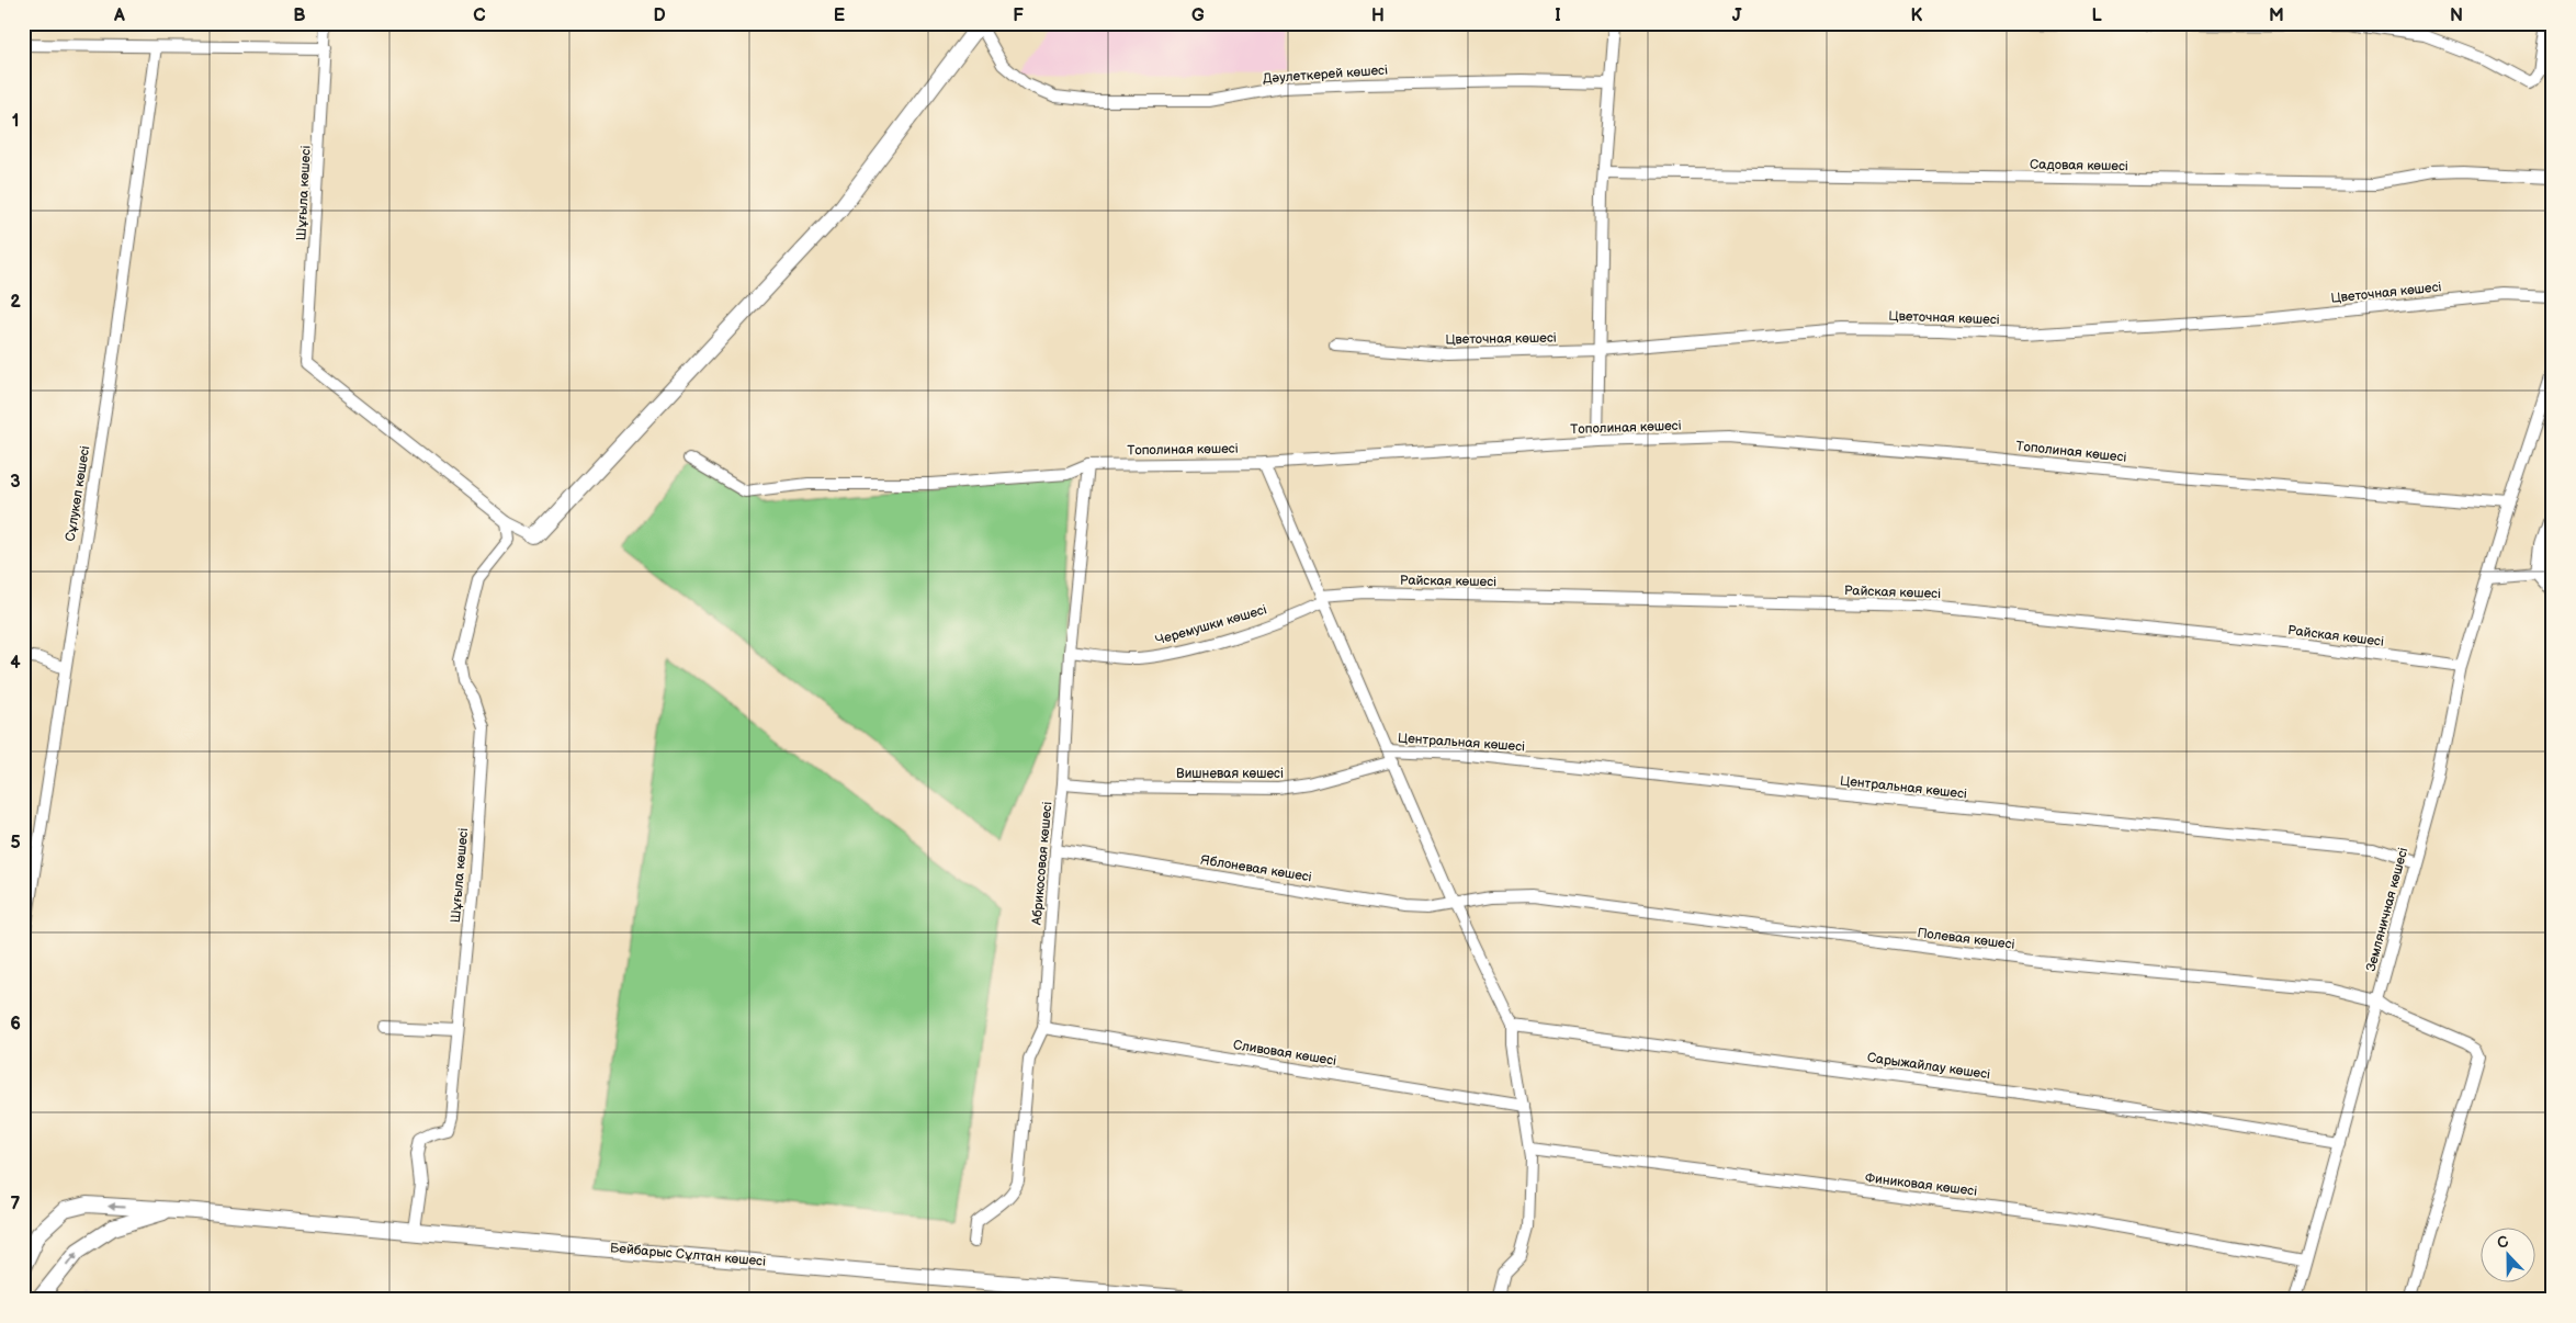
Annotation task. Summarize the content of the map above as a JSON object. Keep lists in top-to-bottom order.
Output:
{
  "streets": {
    "street": [
      "Дәулеткерей көшесі",
      "Садовая көшесі",
      "Шұғыла көшесі",
      "Цветочная көшесі",
      "Тополиная көшесі",
      "Сұлукөл көшесі",
      "Райская көшесі",
      "Черемушки көшесі",
      "Центральная көшесі",
      "Вишневая көшесі",
      "Абрикосовая көшесі",
      "Яблоневая көшесі",
      "Земляничная көшесі",
      "Полевая көшесі",
      "Сливовая көшесі",
      "Сарыжайлау көшесі",
      "Финиковая көшесі",
      "Бейбарыс Сұлтан көшесі"
    ]
  },
  "crossings": [
    ["Шұғыла көшесі", "Бейбарыс Сұлтан көшесі"],
    ["Тополиная көшесі", "Абрикосовая көшесі"],
    ["Тополиная көшесі", "Земляничная көшесі"],
    ["Райская көшесі", "Черемушки көшесі"],
    ["Райская көшесі", "Земляничная көшесі"],
    ["Черемушки көшесі", "Абрикосовая көшесі"],
    ["Центральная көшесі", "Вишневая көшесі"],
    ["Центральная көшесі", "Земляничная көшесі"],
    ["Вишневая көшесі", "Абрикосовая көшесі"],
    ["Абрикосовая көшесі", "Яблоневая көшесі"],
    ["Абрикосовая көшесі", "Сливовая көшесі"],
    ["Яблоневая көшесі", "Полевая көшесі"],
    ["Земляничная көшесі", "Полевая көшесі"],
    ["Земляничная көшесі", "Сарыжайлау көшесі"],
    ["Земляничная көшесі", "Финиковая көшесі"]
  ],
  "north": "top",
  "grid": {
    "columns": [
      "A",
      "B",
      "C",
      "D",
      "E",
      "F",
      "G",
      "H",
      "I",
      "J",
      "K",
      "L",
      "M",
      "N"
    ],
    "rows": [
      "1",
      "2",
      "3",
      "4",
      "5",
      "6",
      "7"
    ]
  }
}
